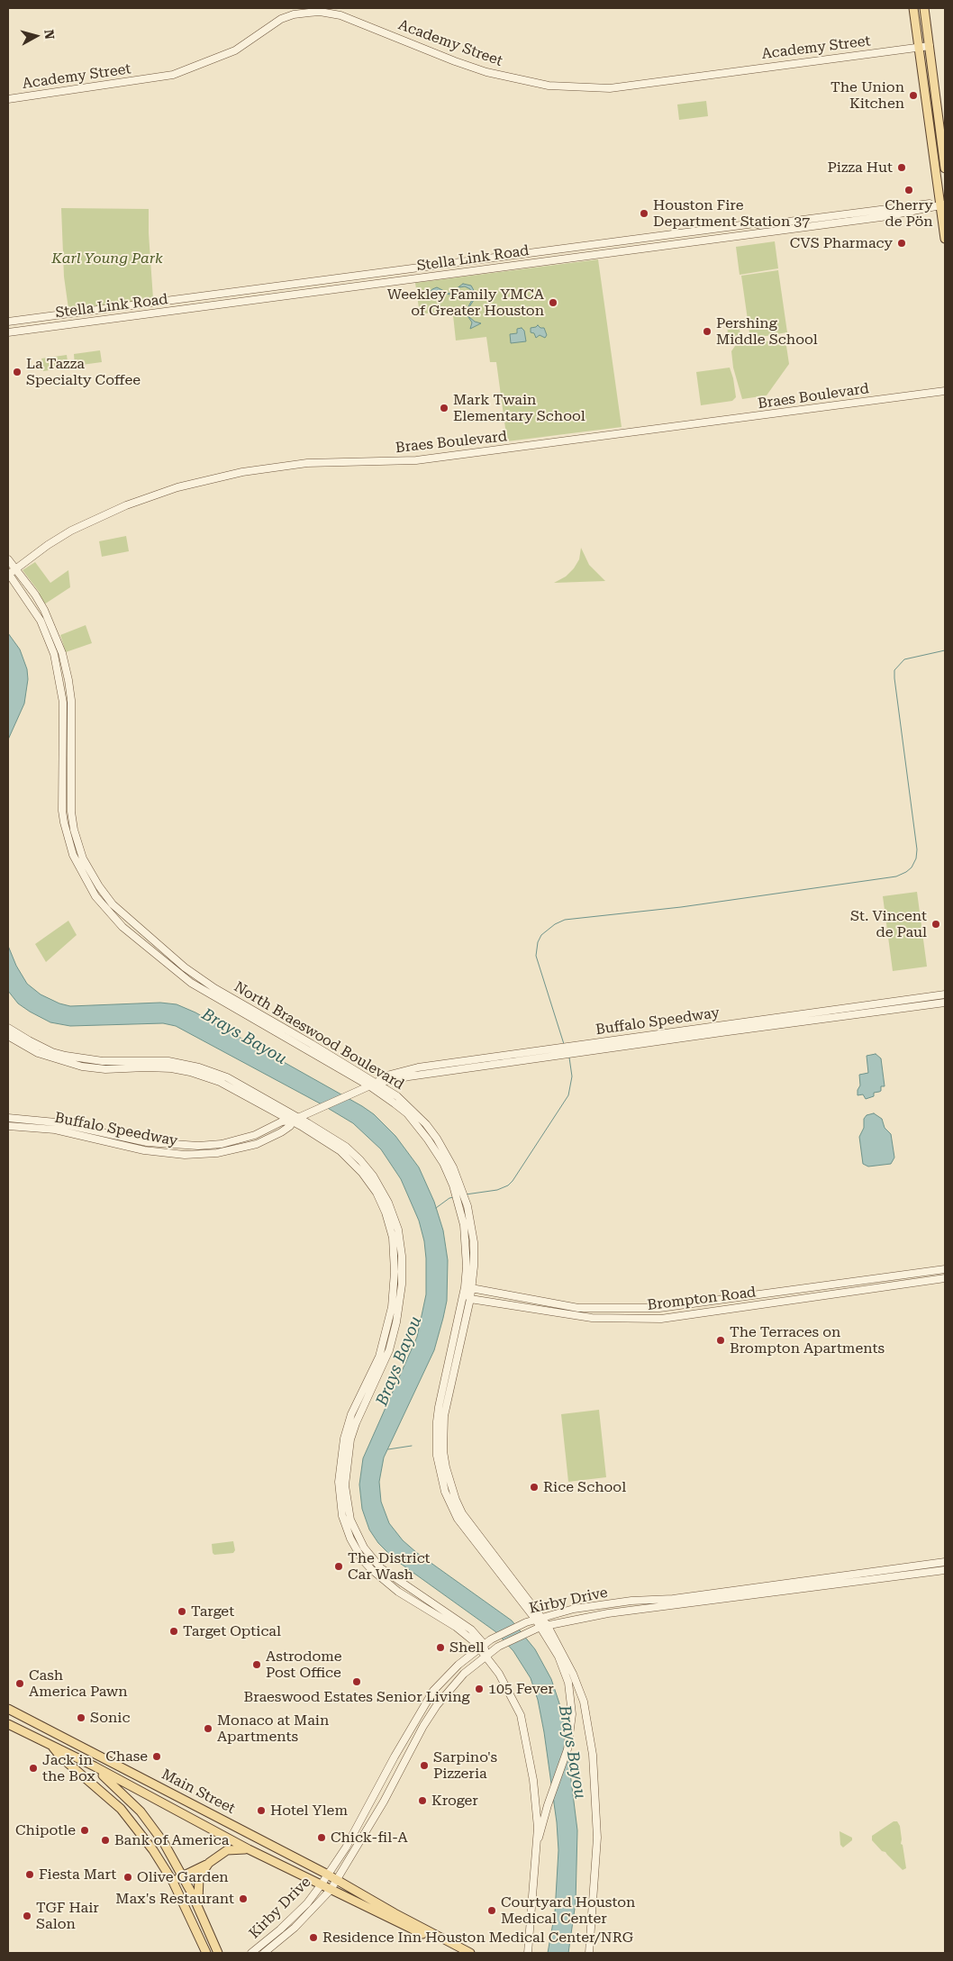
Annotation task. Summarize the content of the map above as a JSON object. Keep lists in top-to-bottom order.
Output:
{
  "streets": {
    "main road": [
      "Academy Street",
      "Stella Link Road",
      "Braes Boulevard",
      "Buffalo Speedway",
      "North Braeswood Boulevard",
      "Brompton Road",
      "Kirby Drive",
      "Main Street"
    ]
  },
  "crossings": [
    ["Braes Boulevard", "North Braeswood Boulevard"],
    ["Buffalo Speedway", "North Braeswood Boulevard"],
    ["North Braeswood Boulevard", "Brompton Road"],
    ["North Braeswood Boulevard", "Kirby Drive"],
    ["Kirby Drive", "Main Street"]
  ],
  "water": ["Brays Bayou"],
  "parks": ["Karl Young Park"],
  "places": [
    "The Union Kitchen",
    "Pizza Hut",
    "Cherry de Pön",
    "Houston Fire Department Station 37",
    "CVS Pharmacy",
    "Weekley Family YMCA of Greater Houston",
    "Pershing Middle School",
    "La Tazza Specialty Coffee",
    "Mark Twain Elementary School",
    "St. Vincent de Paul",
    "The Terraces on Brompton Apartments",
    "Rice School",
    "The District Car Wash",
    "Target",
    "Target Optical",
    "Shell",
    "Astrodome Post Office",
    "Braeswood Estates Senior Living",
    "Cash America Pawn",
    "105 Fever",
    "Sonic",
    "Monaco at Main Apartments",
    "Chase",
    "Sarpino's Pizzeria",
    "Jack in the Box",
    "Kroger",
    "Hotel Ylem",
    "Chipotle",
    "Chick-fil-A",
    "Bank of America",
    "Fiesta Mart",
    "Olive Garden",
    "Max's Restaurant",
    "Courtyard Houston Medical Center",
    "TGF Hair Salon",
    "Residence Inn Houston Medical Center/NRG"
  ],
  "north": "right"
}
